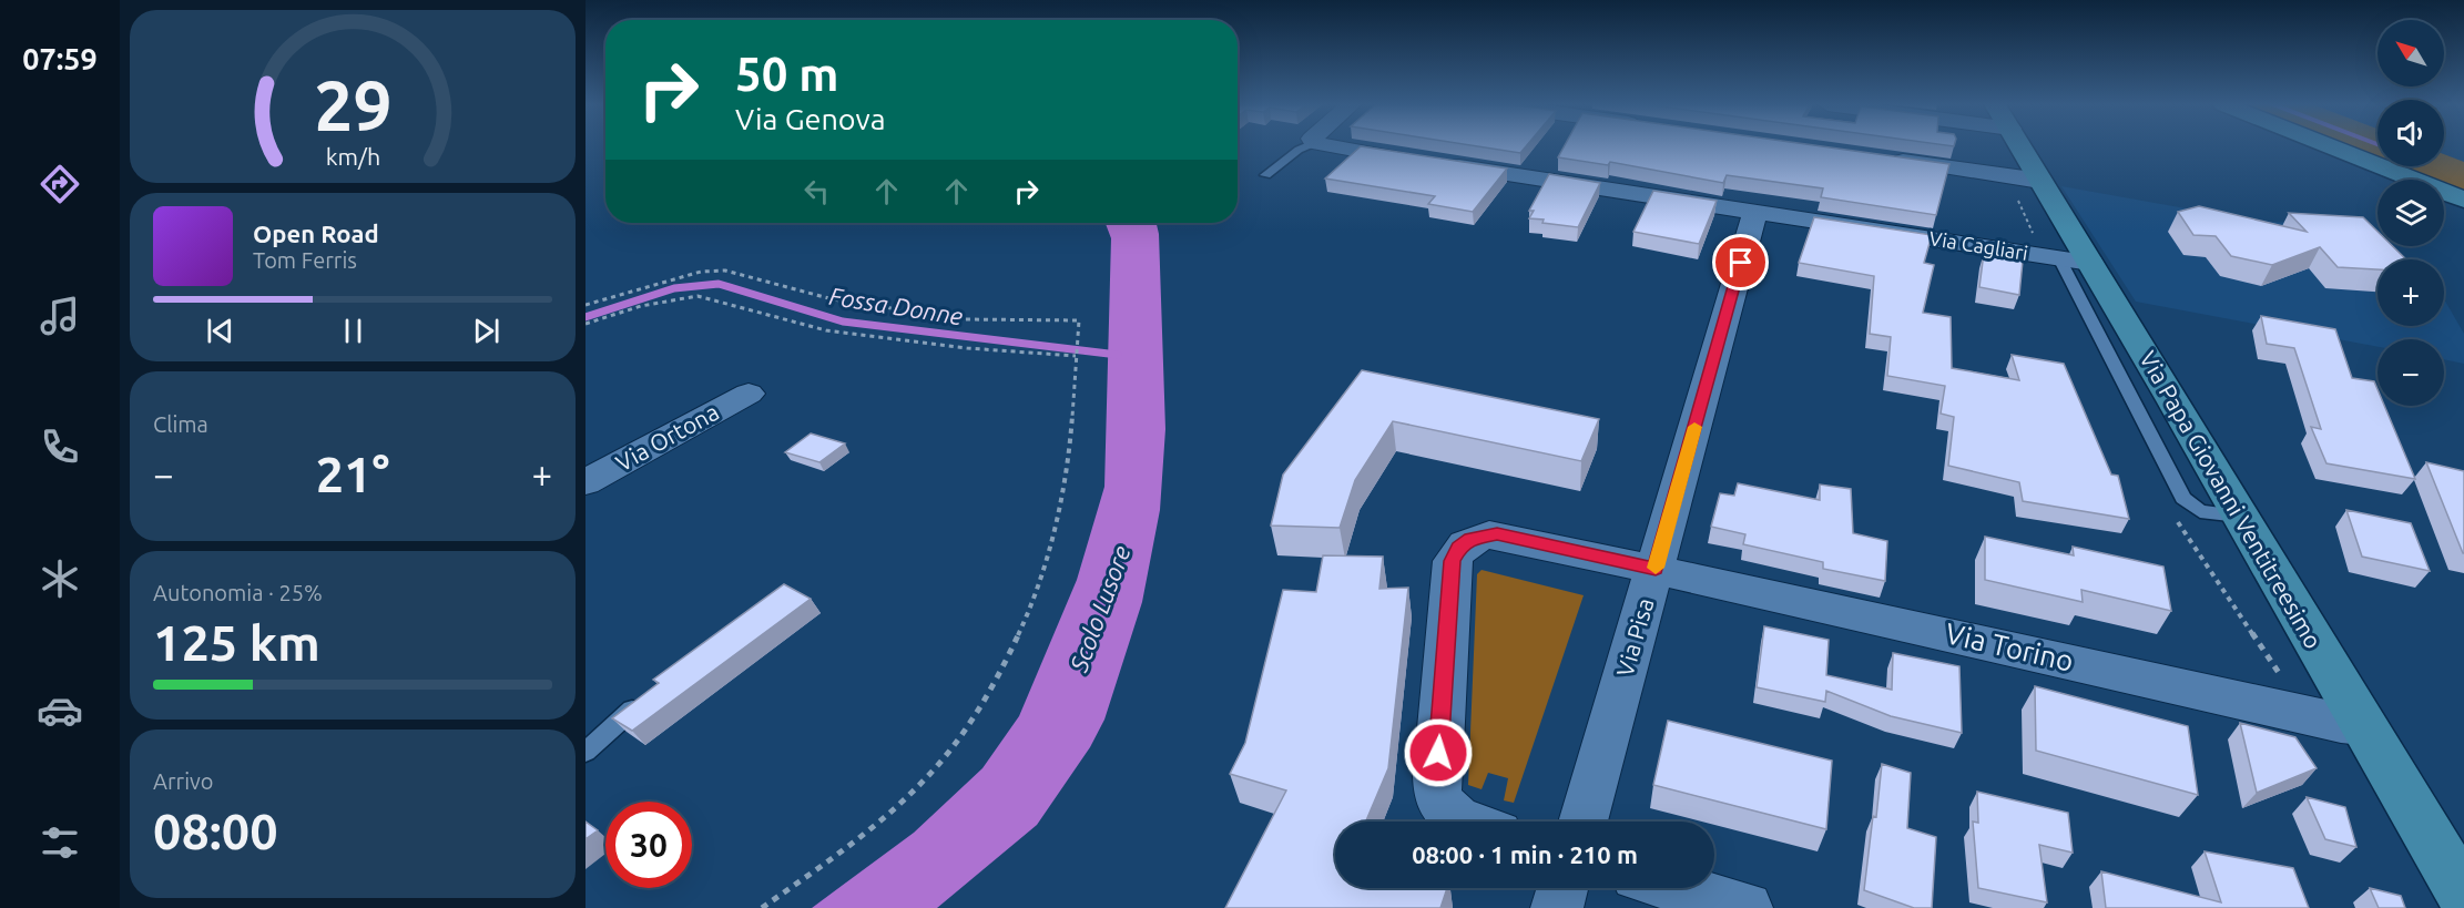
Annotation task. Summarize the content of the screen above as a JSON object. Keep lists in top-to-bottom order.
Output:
{
  "streets": {
    "main road": ["Via Papa Giovanni Ventitreesimo"],
    "street": [
      "Via Cagliari",
      "Via Ortona",
      "Via Pisa",
      "Via Torino"
    ]
  },
  "crossings": [
    ["Via Cagliari", "Via Papa Giovanni Ventitreesimo"],
    ["Via Cagliari", "Via Pisa"],
    ["Via Papa Giovanni Ventitreesimo", "Via Torino"],
    ["Via Pisa", "Via Torino"]
  ],
  "water": ["Fossa Donne", "Scolo Lusore"],
  "north": "top left",
  "page": {
    "tabs": "07:59",
    "map_buttons": ["+", "−"],
    "turn": ["50 m", "Via Genova"],
    "song": ["Open Road", "Tom Ferris"],
    "tile": [
      "Clima",
      ["Autonomia · 25%", "125 km"],
      ["Arrivo", "08:00"]
    ],
    "heat": ["−", "21°", "+"],
    "limit": "30",
    "trip": "08:00 · 1 min · 210 m",
    "gauge": ["29", "km/h"]
  }
}
